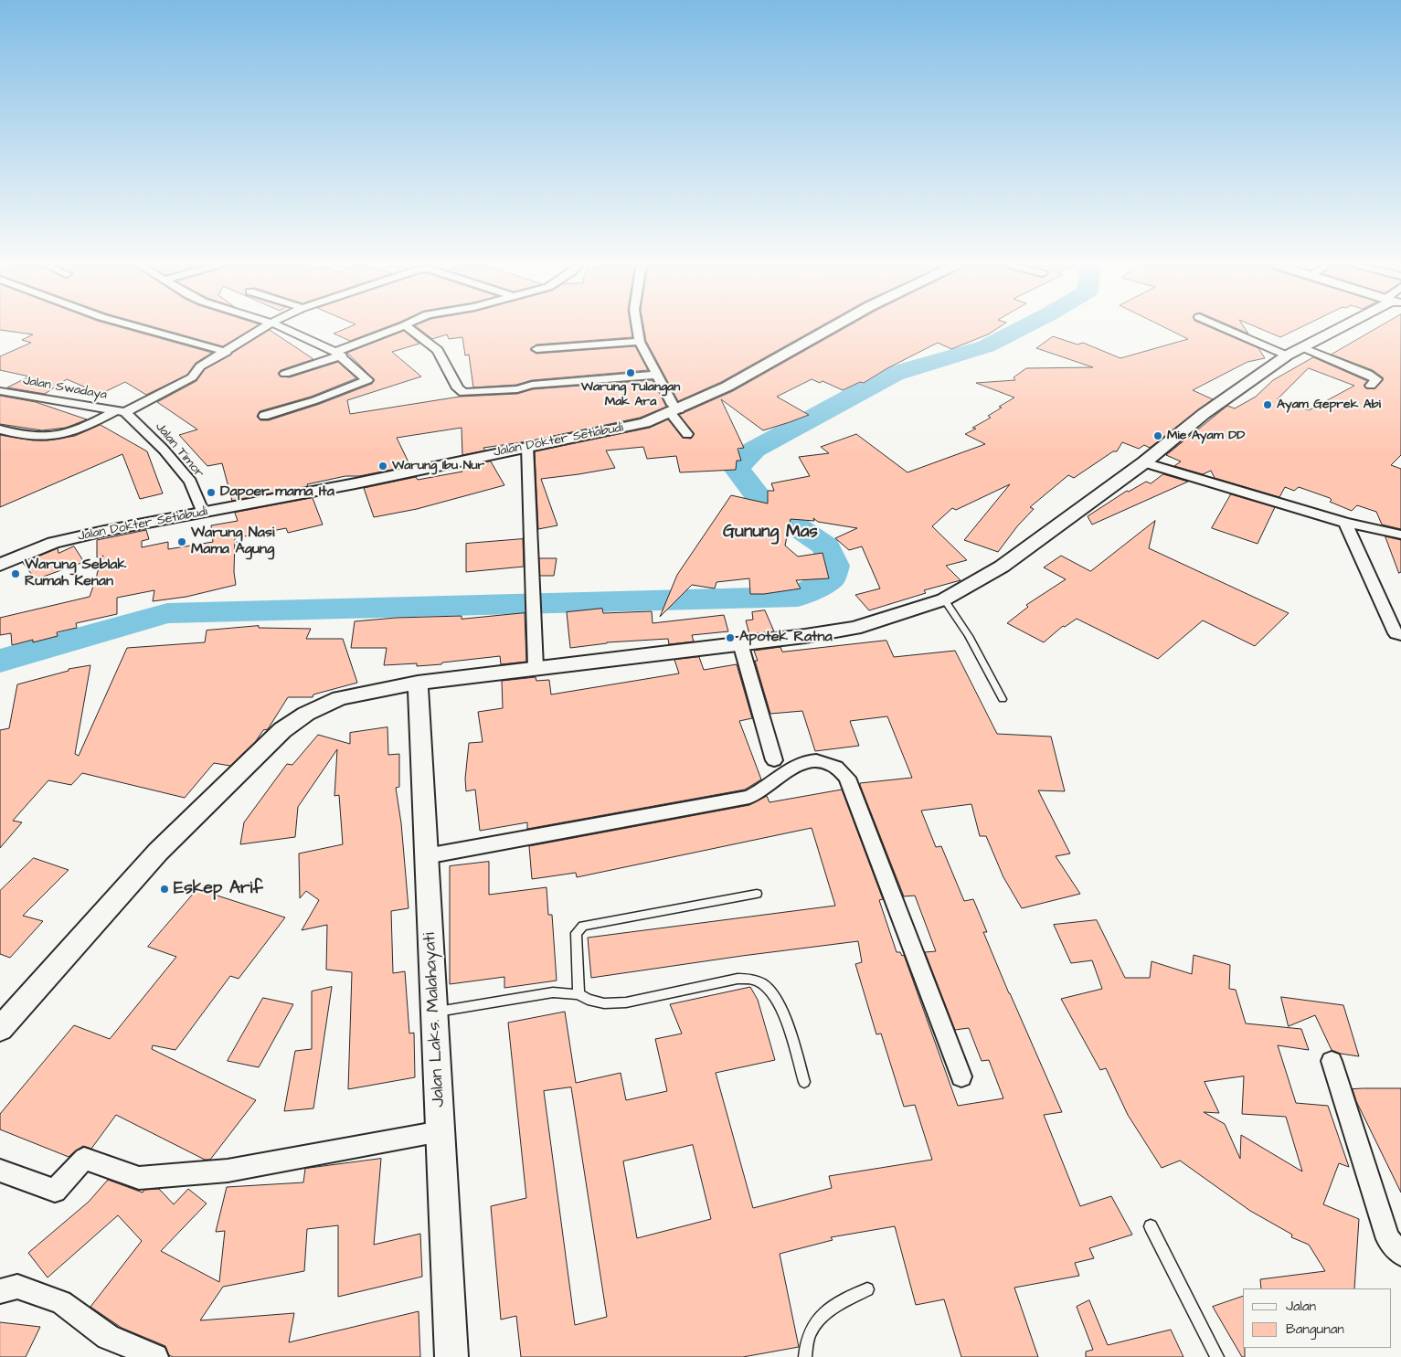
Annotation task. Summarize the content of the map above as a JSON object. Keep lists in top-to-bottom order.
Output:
{
  "streets": {
    "street": [
      "Jalan Swadaya",
      "Jalan Dokter Setiabudi",
      "Jalan Timor",
      "Jalan Laks. Malahayati"
    ]
  },
  "crossings": [
    ["Jalan Swadaya", "Jalan Timor"],
    ["Jalan Dokter Setiabudi", "Jalan Timor"]
  ],
  "districts": ["Gunung Mas"],
  "places": [
    "Warung Tulangan Mak Ara",
    "Ayam Geprek Abi",
    "Mie Ayam DD",
    "Warung Ibu Nur",
    "Dapoer mama Ita",
    "Warung Nasi Mama Agung",
    "Warung Seblak Rumah Kenan",
    "Apotek Ratna",
    "Eskep Arif"
  ],
  "legend": ["Jalan", "Bangunan"]
}
